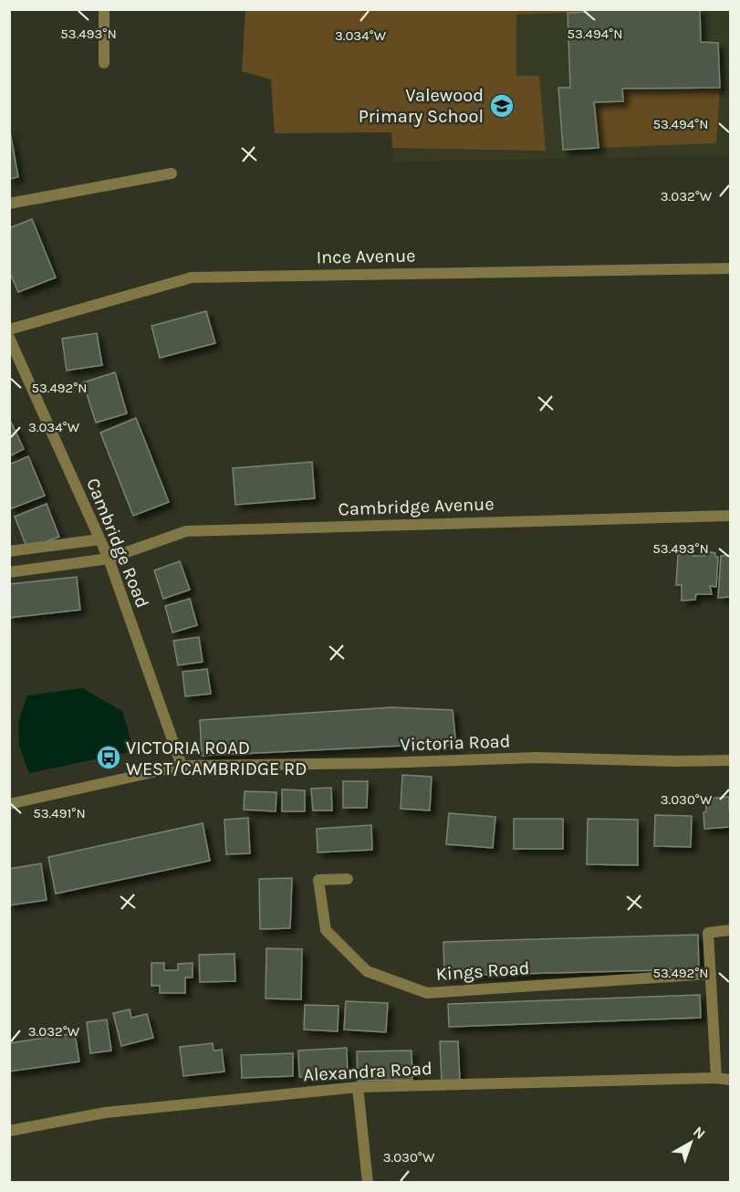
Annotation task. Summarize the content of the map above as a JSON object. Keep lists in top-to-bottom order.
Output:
{
  "streets": {
    "street": [
      "Ince Avenue",
      "Cambridge Avenue",
      "Cambridge Road",
      "Victoria Road",
      "Kings Road",
      "Alexandra Road"
    ]
  },
  "crossings": [
    ["Cambridge Avenue", "Cambridge Road"],
    ["Cambridge Road", "Victoria Road"]
  ],
  "places": {
    "school or university": ["Valewood Primary School"],
    "bus stop": ["VICTORIA ROAD WEST/CAMBRIDGE RD"]
  },
  "north": "top right",
  "coordinates": [
    "53.493°N",
    "53.494°N",
    "3.034°W",
    "3.032°W",
    "53.492°N",
    "3.030°W",
    "53.491°N"
  ]
}
